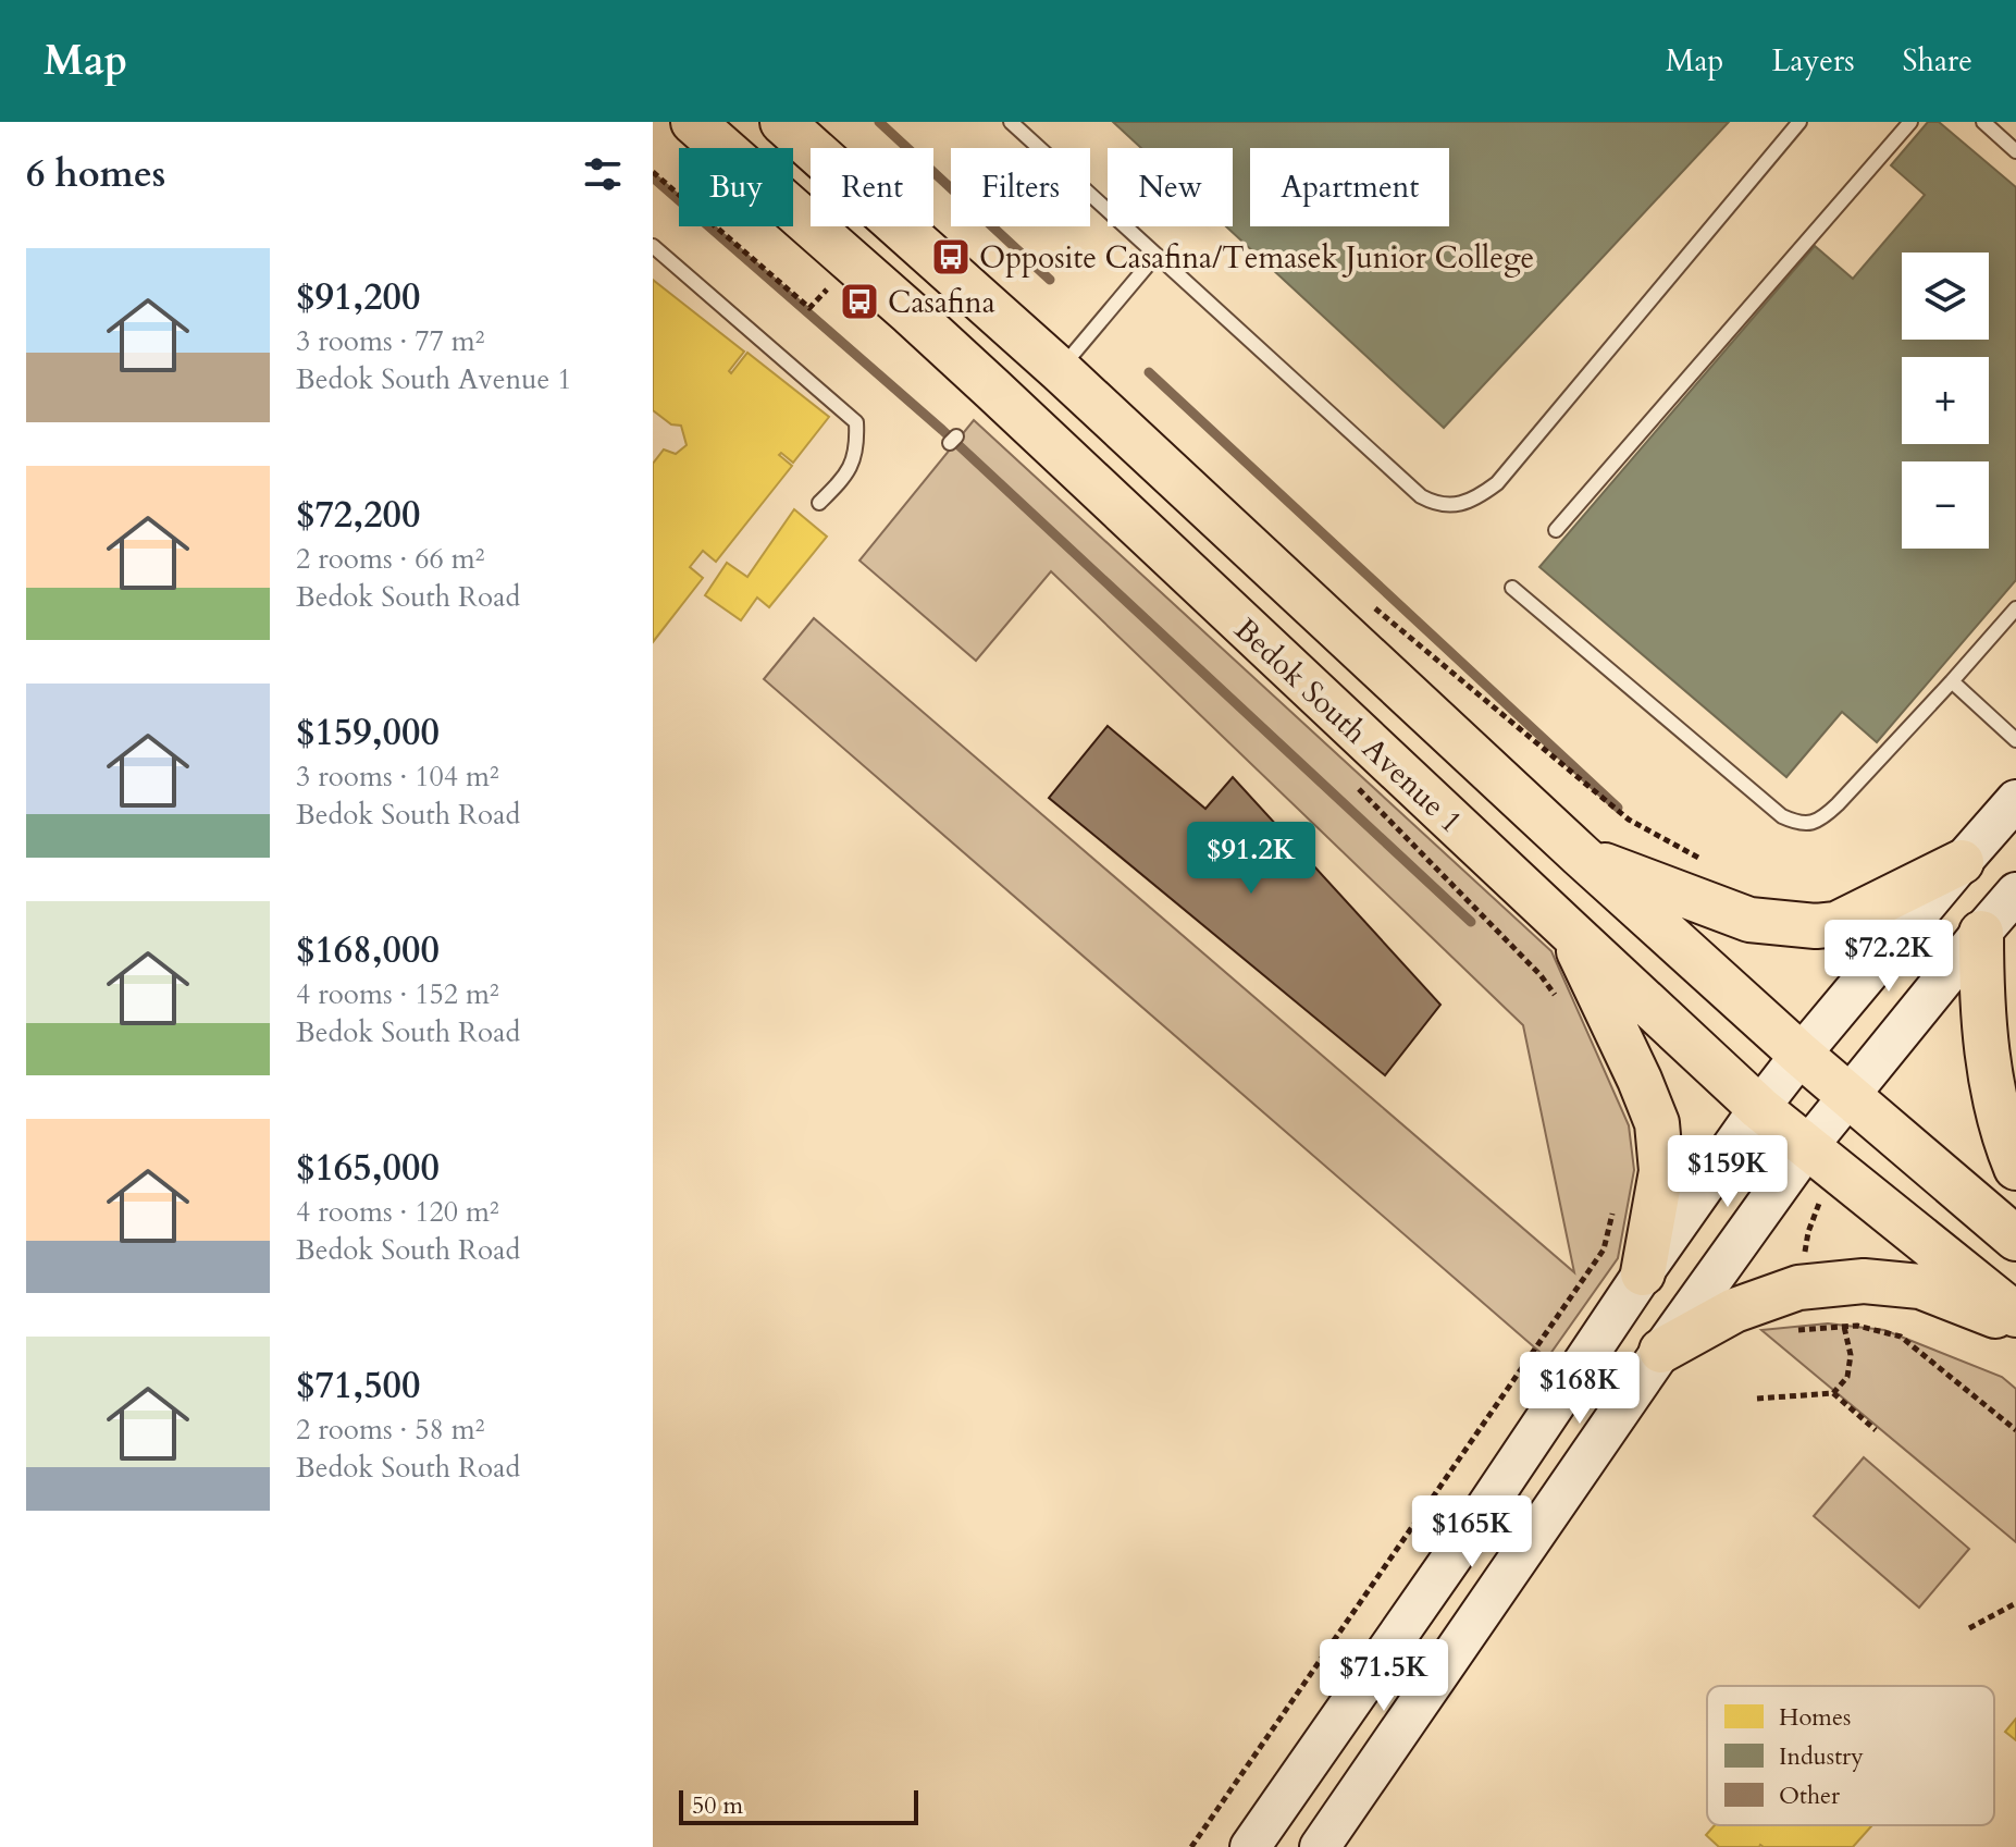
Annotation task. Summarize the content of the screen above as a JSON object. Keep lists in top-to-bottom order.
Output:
{
  "streets": {
    "main road": ["Bedok South Avenue 1"]
  },
  "places": {
    "bus stop": ["Opposite Casafina/Temasek Junior College", "Casafina"]
  },
  "legend": ["Homes", "Industry", "Other"],
  "scale_bar": "50 m",
  "page": {
    "header": "Map",
    "nav": ["Map", "Layers", "Share"],
    "heading": "6 homes",
    "chip": [
      "Buy",
      "Rent",
      "Filters",
      "New",
      "Apartment"
    ],
    "list": [
      {
        "name": "$91,200",
        "note": "3 rooms · 77 m² · Bedok South Avenue 1"
      },
      {
        "name": "$72,200",
        "note": "2 rooms · 66 m² · Bedok South Road"
      },
      {
        "name": "$159,000",
        "note": "3 rooms · 104 m² · Bedok South Road"
      },
      {
        "name": "$168,000",
        "note": "4 rooms · 152 m² · Bedok South Road"
      },
      {
        "name": "$165,000",
        "note": "4 rooms · 120 m² · Bedok South Road"
      },
      {
        "name": "$71,500",
        "note": "2 rooms · 58 m² · Bedok South Road"
      }
    ],
    "map_buttons": ["+", "−"],
    "price": [
      "$91.2K",
      "$72.2K",
      "$159K",
      "$168K",
      "$165K",
      "$71.5K"
    ],
    "scale": "50 m"
  }
}
